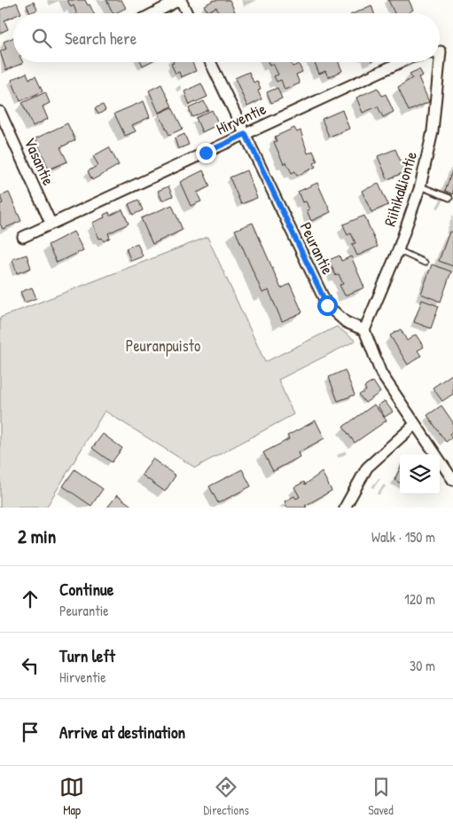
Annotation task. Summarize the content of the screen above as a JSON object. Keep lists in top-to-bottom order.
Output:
{
  "streets": {
    "street": [
      "Hirventie",
      "Vasantie",
      "Riihikalliontie",
      "Peurantie"
    ]
  },
  "crossings": [
    ["Hirventie", "Vasantie"],
    ["Hirventie", "Peurantie"],
    ["Riihikalliontie", "Peurantie"]
  ],
  "parks": ["Peuranpuisto"],
  "page": {
    "search": "Search here",
    "heading": ["2 min", "Walk · 150 m"],
    "list": [
      ["Continue", "Peurantie", "120 m"],
      ["Turn left", "Hirventie", "30 m"],
      "Arrive at destination"
    ],
    "nav": ["Map", "Directions", "Saved"]
  }
}
